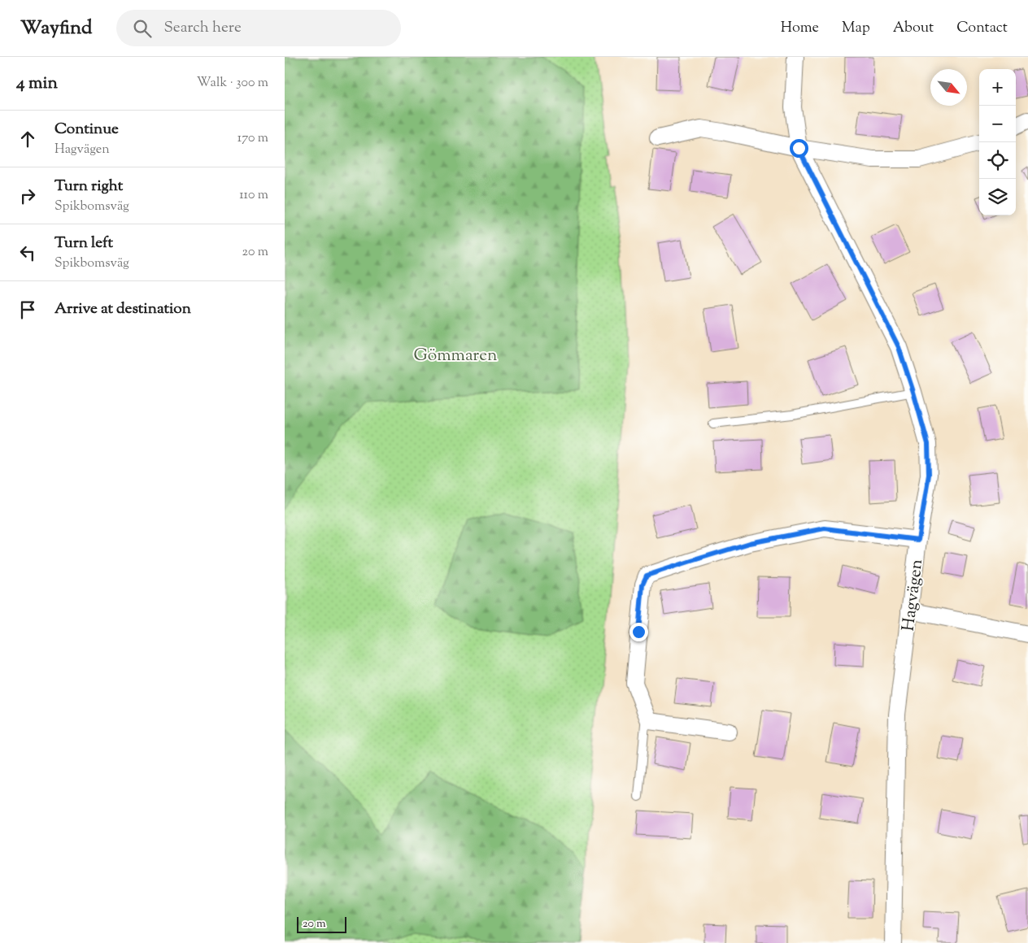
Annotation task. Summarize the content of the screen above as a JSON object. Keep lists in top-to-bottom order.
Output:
{
  "streets": {
    "street": ["Hagvägen"]
  },
  "parks": ["Gömmaren"],
  "scale_bar": "20 m",
  "north": "bottom right",
  "page": {
    "header": "Wayfind",
    "search": "Search here",
    "nav": [
      "Home",
      "Map",
      "About",
      "Contact"
    ],
    "heading": ["4 min", "Walk · 300 m"],
    "map_buttons": ["+", "−"],
    "list": [
      ["Continue", "Hagvägen", "170 m"],
      ["Turn right", "Spikbomsväg", "110 m"],
      ["Turn left", "Spikbomsväg", "20 m"],
      "Arrive at destination"
    ],
    "scale": "20 m"
  }
}
